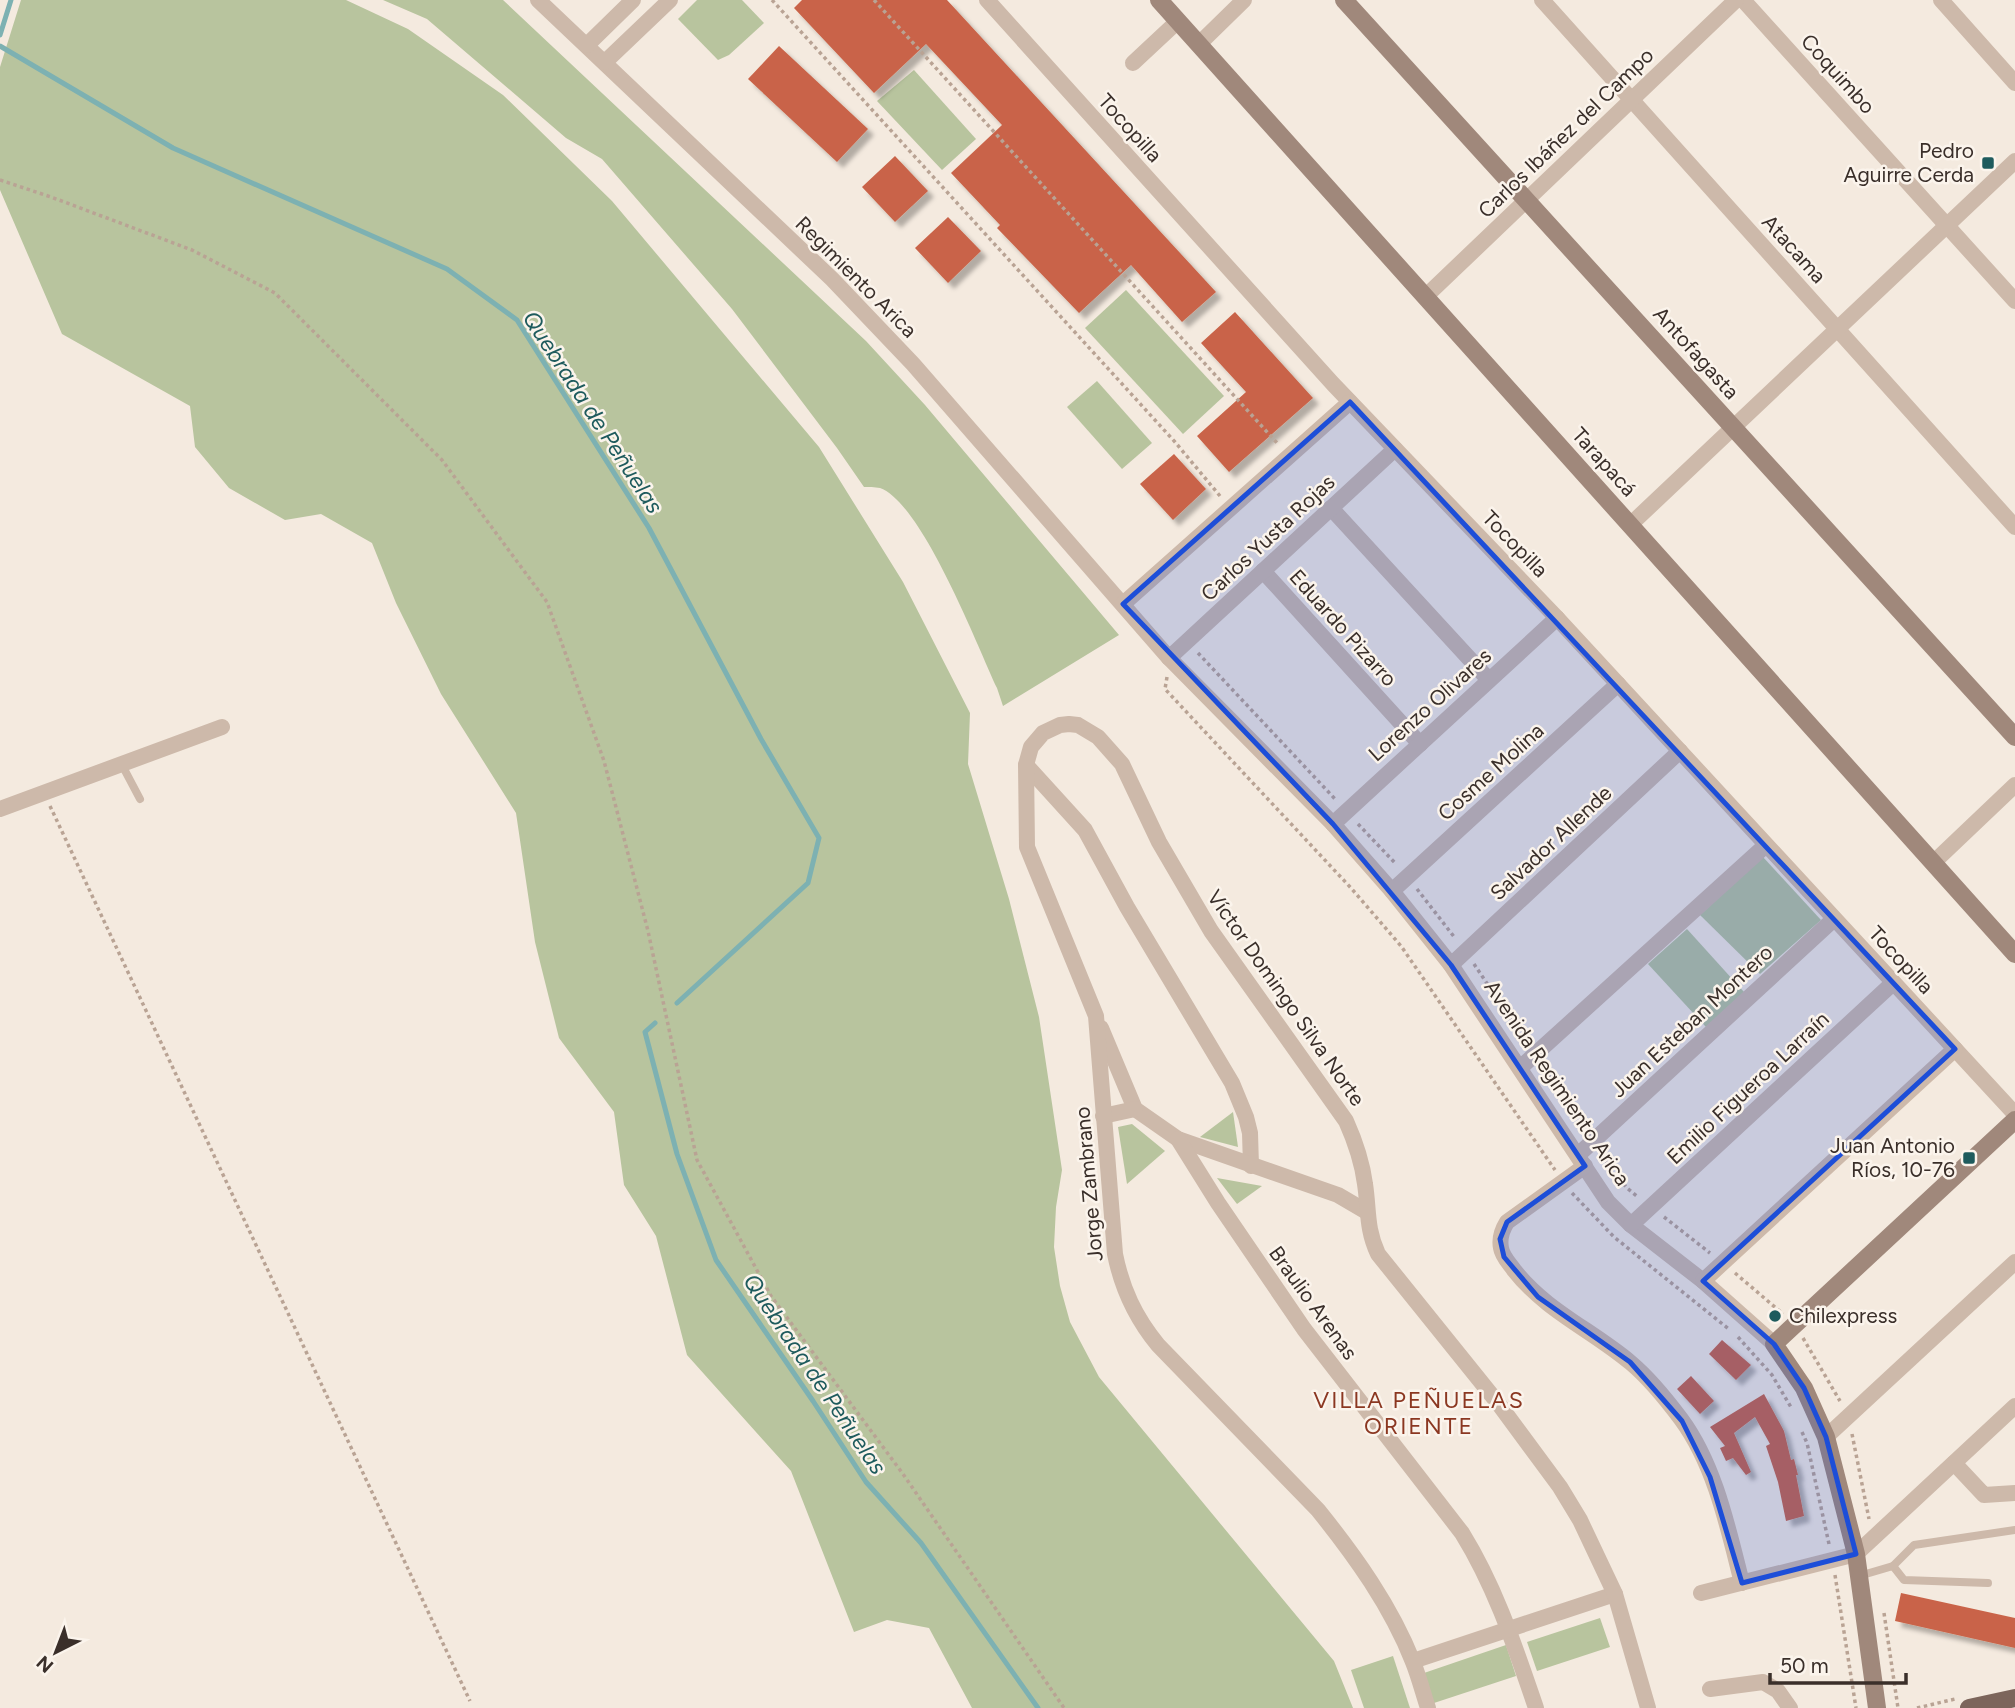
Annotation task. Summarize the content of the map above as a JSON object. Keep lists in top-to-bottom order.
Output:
{
  "streets": {
    "main road": ["Antofagasta", "Tarapacá", "Avenida Regimiento Arica"],
    "street": [
      "Coquimbo",
      "Tocopilla",
      "Carlos Ibáñez del Campo",
      "Atacama",
      "Regimiento Arica",
      "Carlos Yusta Rojas",
      "Eduardo Pizarro",
      "Lorenzo Olivares",
      "Cosme Molina",
      "Salvador Allende",
      "Víctor Domingo Silva Norte",
      "Juan Esteban Montero",
      "Emilio Figueroa Larraín",
      "Jorge Zambrano",
      "Braulio Arenas"
    ]
  },
  "crossings": [
    ["Tocopilla", "Carlos Yusta Rojas"],
    ["Tocopilla", "Lorenzo Olivares"],
    ["Tocopilla", "Cosme Molina"],
    ["Tocopilla", "Salvador Allende"],
    ["Tocopilla", "Juan Esteban Montero"],
    ["Tocopilla", "Emilio Figueroa Larraín"],
    ["Carlos Ibáñez del Campo", "Atacama"],
    ["Carlos Ibáñez del Campo", "Antofagasta"],
    ["Carlos Ibáñez del Campo", "Tarapacá"],
    ["Regimiento Arica", "Avenida Regimiento Arica"],
    ["Carlos Yusta Rojas", "Eduardo Pizarro"],
    ["Carlos Yusta Rojas", "Avenida Regimiento Arica"],
    ["Eduardo Pizarro", "Lorenzo Olivares"],
    ["Lorenzo Olivares", "Avenida Regimiento Arica"],
    ["Cosme Molina", "Avenida Regimiento Arica"],
    ["Salvador Allende", "Avenida Regimiento Arica"],
    ["Víctor Domingo Silva Norte", "Jorge Zambrano"],
    ["Juan Esteban Montero", "Avenida Regimiento Arica"],
    ["Avenida Regimiento Arica", "Emilio Figueroa Larraín"]
  ],
  "districts": ["VILLA PEÑUELAS ORIENTE"],
  "water": ["Quebrada de Peñuelas"],
  "places": {
    "transit": ["Pedro Aguirre Cerda", "Juan Antonio Ríos, 10-76"],
    "other": ["Chilexpress"]
  },
  "scale_bar": "50 m",
  "north": "bottom left"
}
